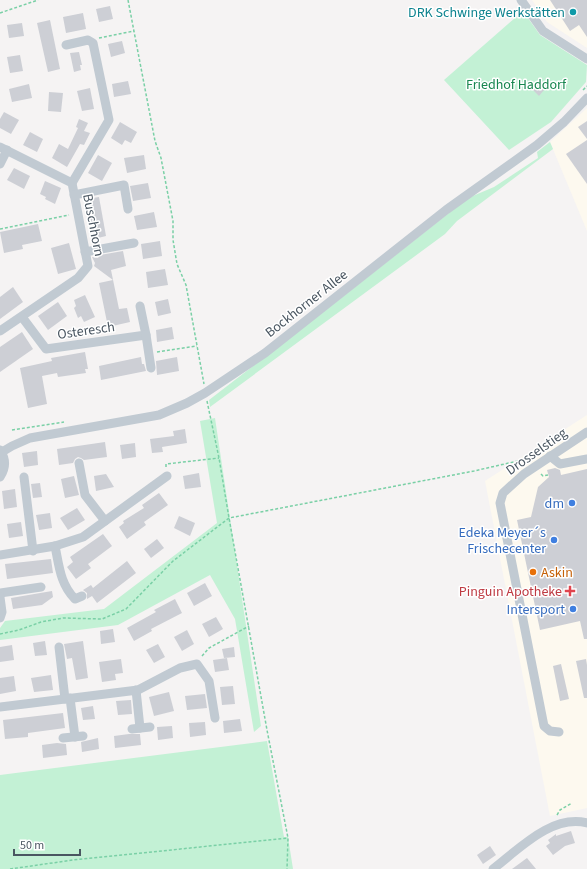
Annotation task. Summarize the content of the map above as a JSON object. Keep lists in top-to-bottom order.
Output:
{
  "streets": {
    "street": [
      "Buschhorn",
      "Bockhorner Allee",
      "Osteresch",
      "Drosselstieg"
    ]
  },
  "crossings": [
    ["Buschhorn", "Osteresch"]
  ],
  "parks": ["Friedhof Haddorf"],
  "places": {
    "other": [
      "DRK Schwinge Werkstätten",
      "dm",
      "Edeka Meyer´s Frischecenter",
      "Askin",
      "Intersport"
    ],
    "health": ["Pinguin Apotheke"]
  },
  "scale_bar": "50 m"
}
